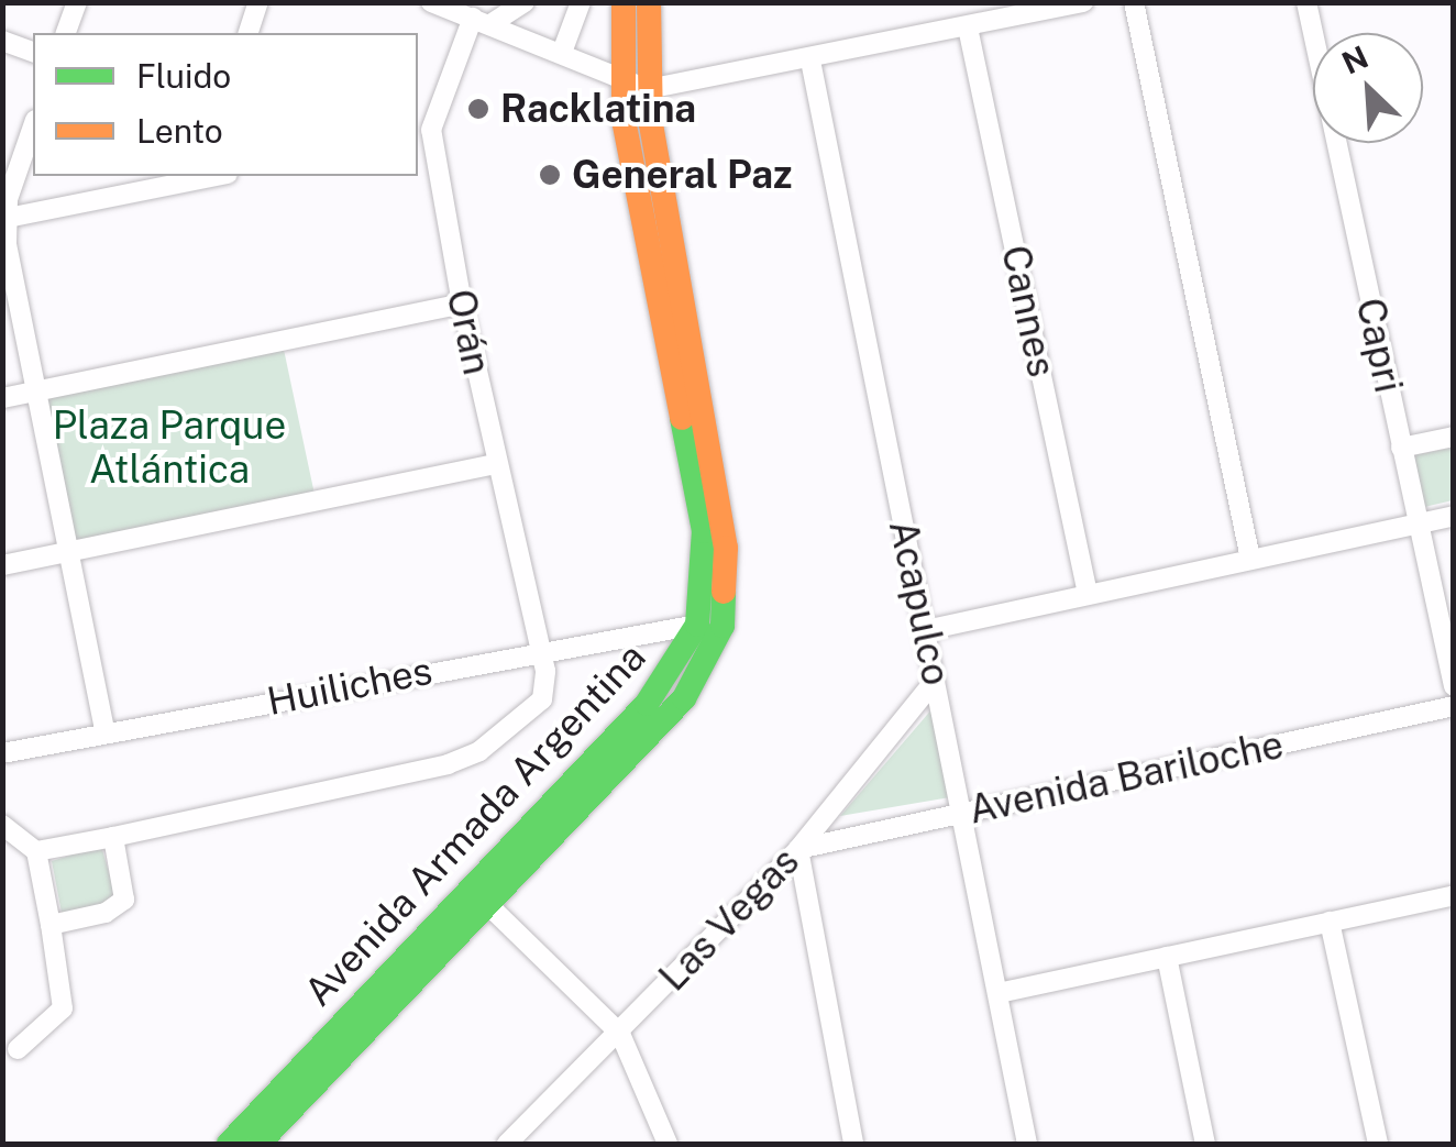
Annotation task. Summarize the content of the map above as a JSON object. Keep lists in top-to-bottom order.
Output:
{
  "streets": {
    "main road": ["Avenida Armada Argentina"],
    "street": [
      "Cannes",
      "Orán",
      "Capri",
      "Acapulco",
      "Huiliches",
      "Avenida Bariloche",
      "Las Vegas"
    ]
  },
  "crossings": [
    ["Orán", "Huiliches"],
    ["Acapulco", "Avenida Bariloche"],
    ["Acapulco", "Las Vegas"],
    ["Huiliches", "Avenida Armada Argentina"],
    ["Avenida Bariloche", "Las Vegas"]
  ],
  "parks": ["Plaza Parque Atlántica"],
  "places": ["Racklatina", "General Paz"],
  "legend": ["Fluido", "Lento"],
  "north": "top left"
}
